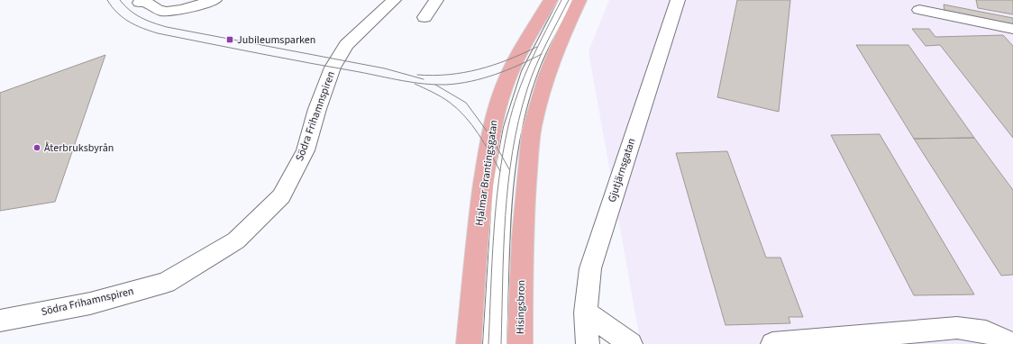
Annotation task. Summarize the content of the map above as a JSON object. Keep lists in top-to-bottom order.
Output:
{
  "streets": {
    "main road": ["Hjalmar Brantingsgatan", "Hisingsbron"],
    "street": ["Södra Frihamnspiren", "Gjutjärnsgatan"]
  },
  "places": {
    "transit": ["Jubileumsparken"],
    "other": ["Återbruksbyrån"]
  }
}
